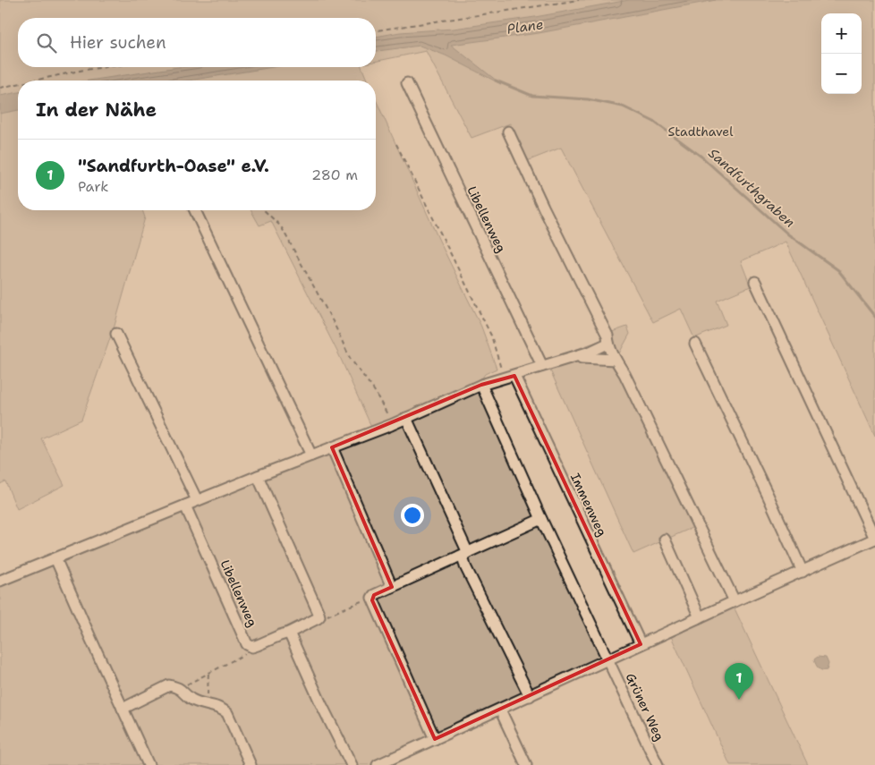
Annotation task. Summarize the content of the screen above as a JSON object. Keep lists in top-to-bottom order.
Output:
{
  "streets": {
    "street": ["Libellenweg", "Immenweg", "Grüner Weg"]
  },
  "water": ["Plane", "Sandfurthgraben"],
  "parks": ["Stadthavel"],
  "page": {
    "map_buttons": ["+", "−"],
    "search": "Hier suchen",
    "heading": "In der Nähe",
    "list": [
      {
        "mark": "1",
        "name": "\"Sandfurth-Oase\" e.V.",
        "note": "Park",
        "value": "280 m"
      }
    ],
    "pins": "1"
  }
}
